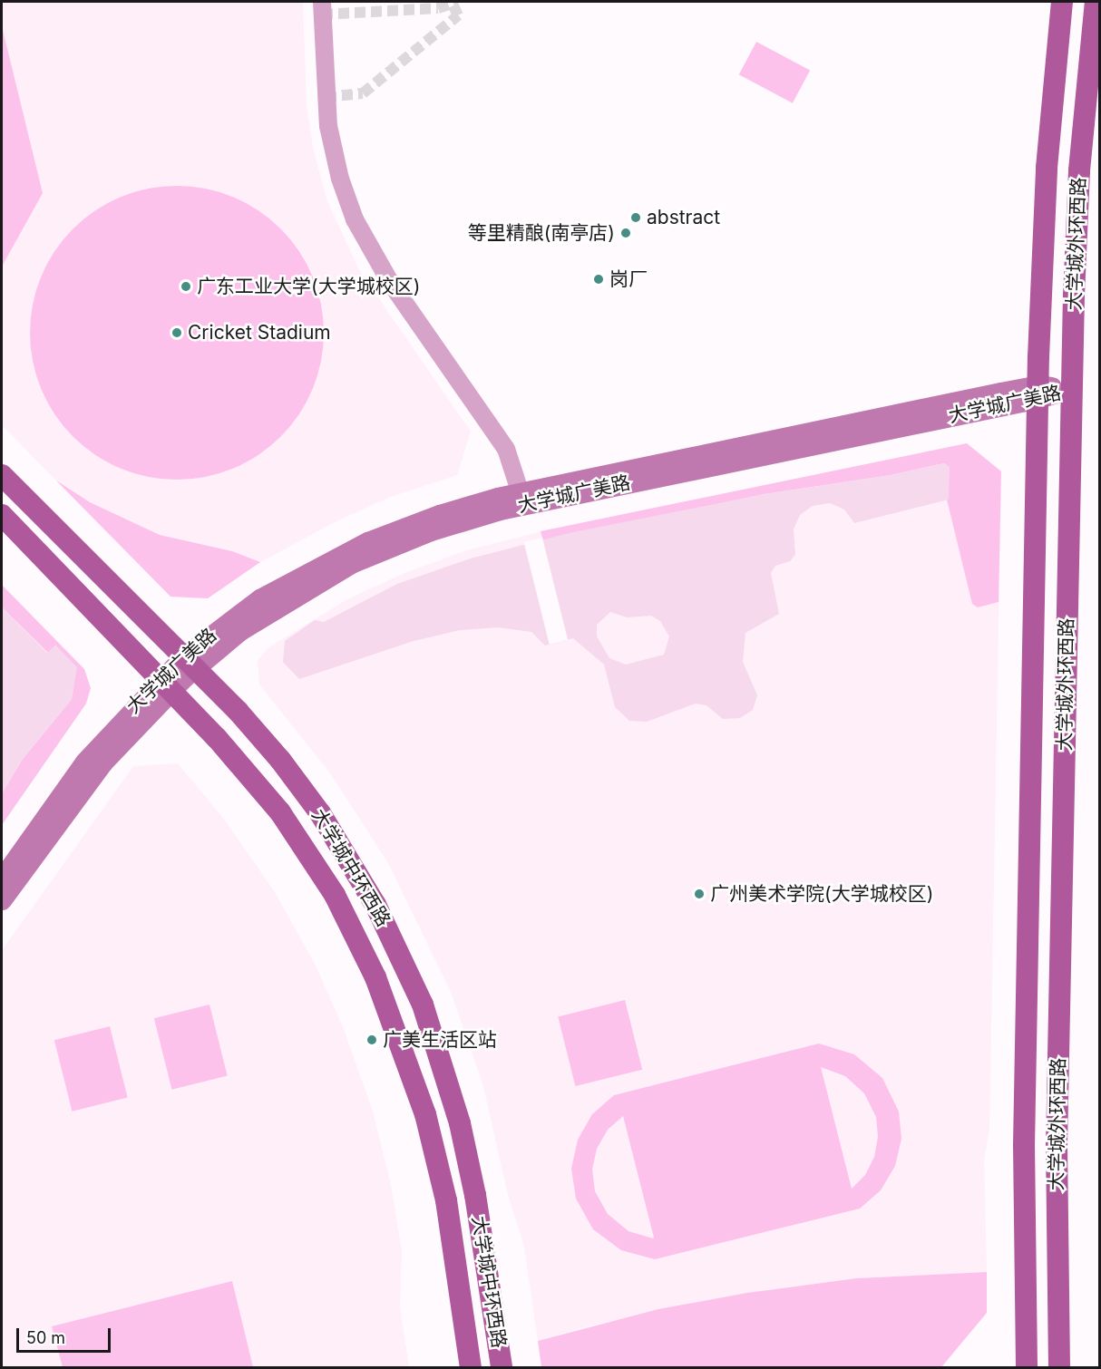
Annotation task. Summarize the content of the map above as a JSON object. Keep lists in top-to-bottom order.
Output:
{
  "streets": {
    "main road": ["大学城外环西路", "大学城广美路", "大学城中环西路"]
  },
  "crossings": [
    ["大学城外环西路", "大学城广美路"],
    ["大学城广美路", "大学城中环西路"]
  ],
  "places": [
    "abstract",
    "等里精酿(南亭店)",
    "岗厂",
    "广东工业大学(大学城校区)",
    "Cricket Stadium",
    "广州美术学院(大学城校区)",
    "广美生活区站"
  ],
  "scale_bar": "50 m"
}
